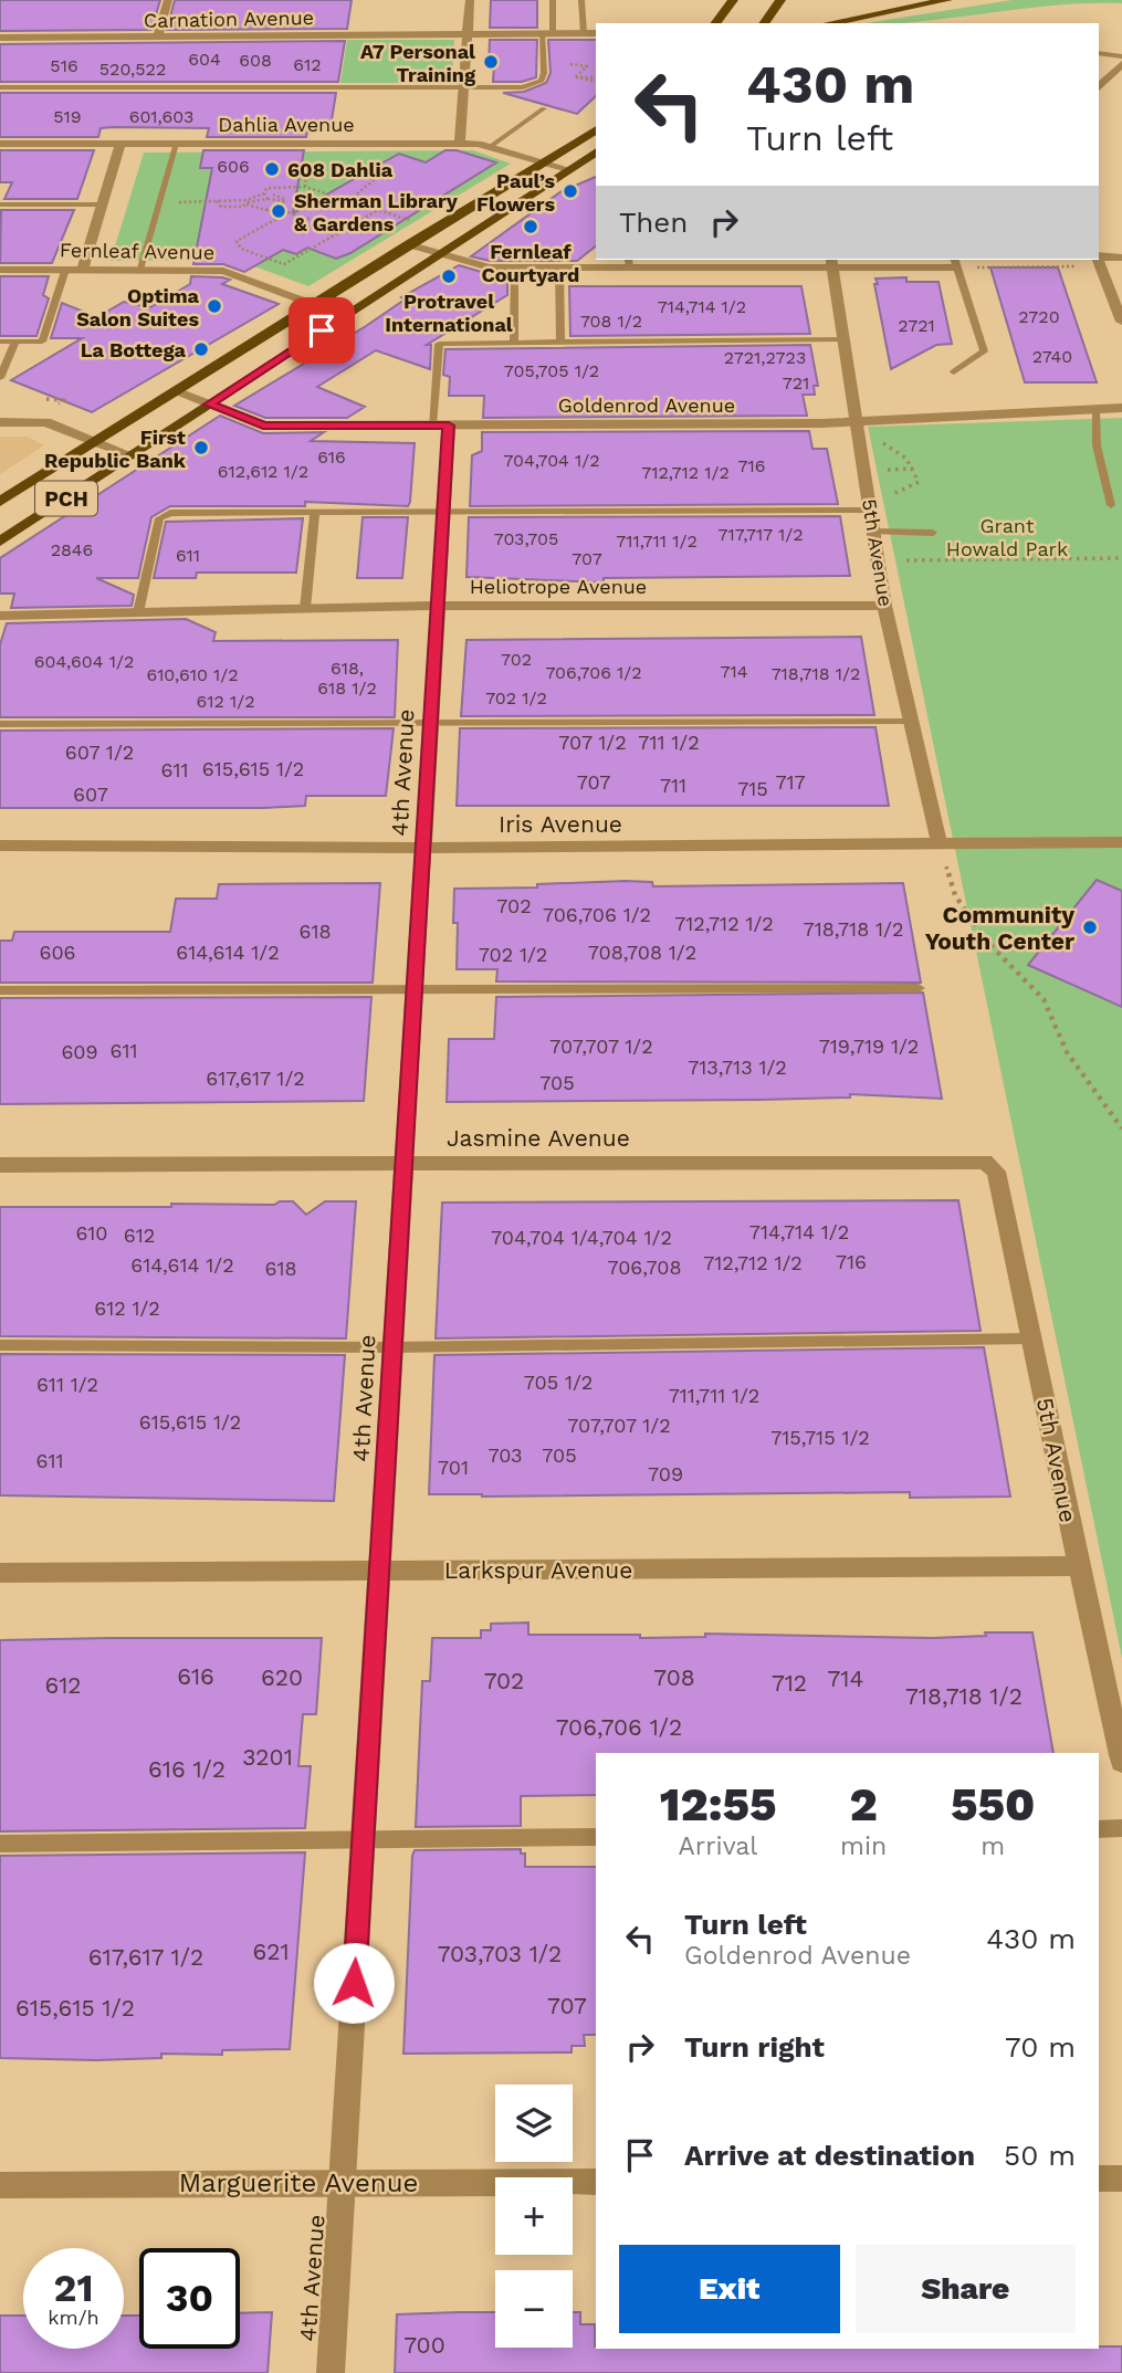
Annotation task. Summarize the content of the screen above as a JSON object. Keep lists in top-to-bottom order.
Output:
{
  "streets": {
    "highway": ["PCH"],
    "street": [
      "Carnation Avenue",
      "Dahlia Avenue",
      "Fernleaf Avenue",
      "Goldenrod Avenue",
      "5th Avenue",
      "Heliotrope Avenue",
      "4th Avenue",
      "Iris Avenue",
      "Jasmine Avenue",
      "Larkspur Avenue",
      "Marguerite Avenue"
    ]
  },
  "crossings": [
    ["Dahlia Avenue", "PCH"],
    ["Fernleaf Avenue", "PCH"],
    ["Goldenrod Avenue", "PCH"],
    ["Goldenrod Avenue", "5th Avenue"],
    ["Goldenrod Avenue", "4th Avenue"],
    ["5th Avenue", "Heliotrope Avenue"],
    ["5th Avenue", "Iris Avenue"],
    ["5th Avenue", "Jasmine Avenue"],
    ["5th Avenue", "Larkspur Avenue"],
    ["Heliotrope Avenue", "4th Avenue"],
    ["4th Avenue", "Iris Avenue"],
    ["4th Avenue", "Jasmine Avenue"],
    ["4th Avenue", "Larkspur Avenue"],
    ["4th Avenue", "Marguerite Avenue"]
  ],
  "parks": ["Grant Howald Park"],
  "places": [
    "A7 Personal Training",
    "608 Dahlia",
    "Paul’s Flowers",
    "Sherman Library & Gardens",
    "Fernleaf Courtyard",
    "Protravel International",
    "Optima Salon Suites",
    "La Bottega",
    "First Republic Bank",
    "Community Youth Center"
  ],
  "house_numbers": [
    "604",
    "608",
    "612",
    "516",
    "520,522",
    "519",
    "601,603",
    "606",
    "714,714 1/2",
    "2720",
    "708 1/2",
    "2721",
    "2740",
    "2721,2723",
    "705,705 1/2",
    "721",
    "616",
    "704,704 1/2",
    "716",
    "612,612 1/2",
    "712,712 1/2",
    "717,717 1/2",
    "703,705",
    "711,711 1/2",
    "2846",
    "611",
    "707",
    "702",
    "604,604 1/2",
    "618, 618 1/2",
    "714",
    "706,706 1/2",
    "718,718 1/2",
    "610,610 1/2",
    "702 1/2",
    "612 1/2",
    "707 1/2",
    "711 1/2",
    "607 1/2",
    "615,615 1/2",
    "611",
    "707",
    "717",
    "711",
    "715",
    "607",
    "702",
    "706,706 1/2",
    "712,712 1/2",
    "718,718 1/2",
    "618",
    "606",
    "614,614 1/2",
    "708,708 1/2",
    "702 1/2",
    "707,707 1/2",
    "719,719 1/2",
    "611",
    "609",
    "713,713 1/2",
    "617,617 1/2",
    "705",
    "714,714 1/2",
    "610",
    "612",
    "704,704 1/4,704 1/2",
    "716",
    "712,712 1/2",
    "614,614 1/2",
    "706,708",
    "618",
    "612 1/2",
    "705 1/2",
    "611 1/2",
    "711,711 1/2",
    "615,615 1/2",
    "707,707 1/2",
    "715,715 1/2",
    "703",
    "705",
    "611",
    "701",
    "709",
    "616",
    "620",
    "708",
    "714",
    "702",
    "712",
    "612",
    "718,718 1/2",
    "706,706 1/2",
    "3201",
    "616 1/2",
    "621",
    "703,703 1/2",
    "617,617 1/2",
    "707",
    "615,615 1/2",
    "700"
  ],
  "page": {
    "turn": ["430 m", "Turn left"],
    "then": "Then",
    "eta": [
      "12:55",
      "Arrival",
      "2",
      "min",
      "550",
      "m"
    ],
    "list": [
      {
        "name": "Turn left",
        "note": "Goldenrod Avenue",
        "value": "430 m"
      },
      {
        "name": "Turn right",
        "value": "70 m"
      },
      {
        "name": "Arrive at destination",
        "value": "50 m"
      }
    ],
    "map_buttons": ["+", "−"],
    "buttons": ["Exit", "Share"],
    "speed": "21 km/h",
    "limit": "30"
  }
}
